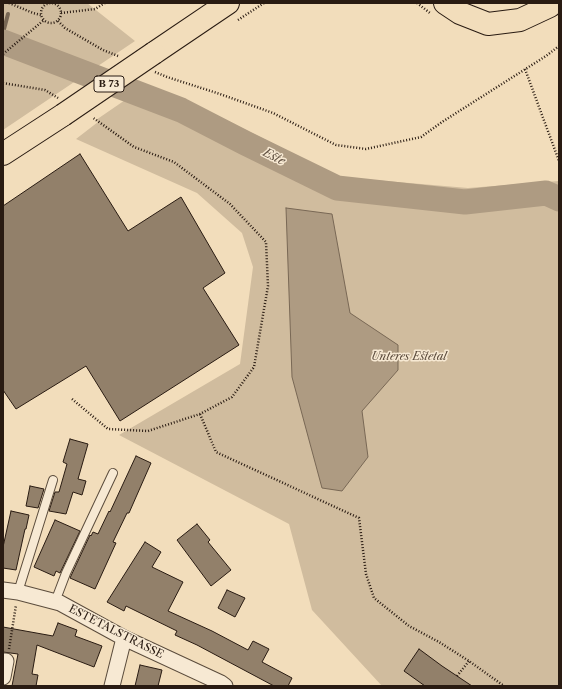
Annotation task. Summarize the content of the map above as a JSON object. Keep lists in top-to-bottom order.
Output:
{
  "streets": {
    "main road": ["B 73"],
    "street": ["ESTETALSTRASSE"]
  },
  "water": ["Este"],
  "parks": ["Unteres Estetal"]
}
